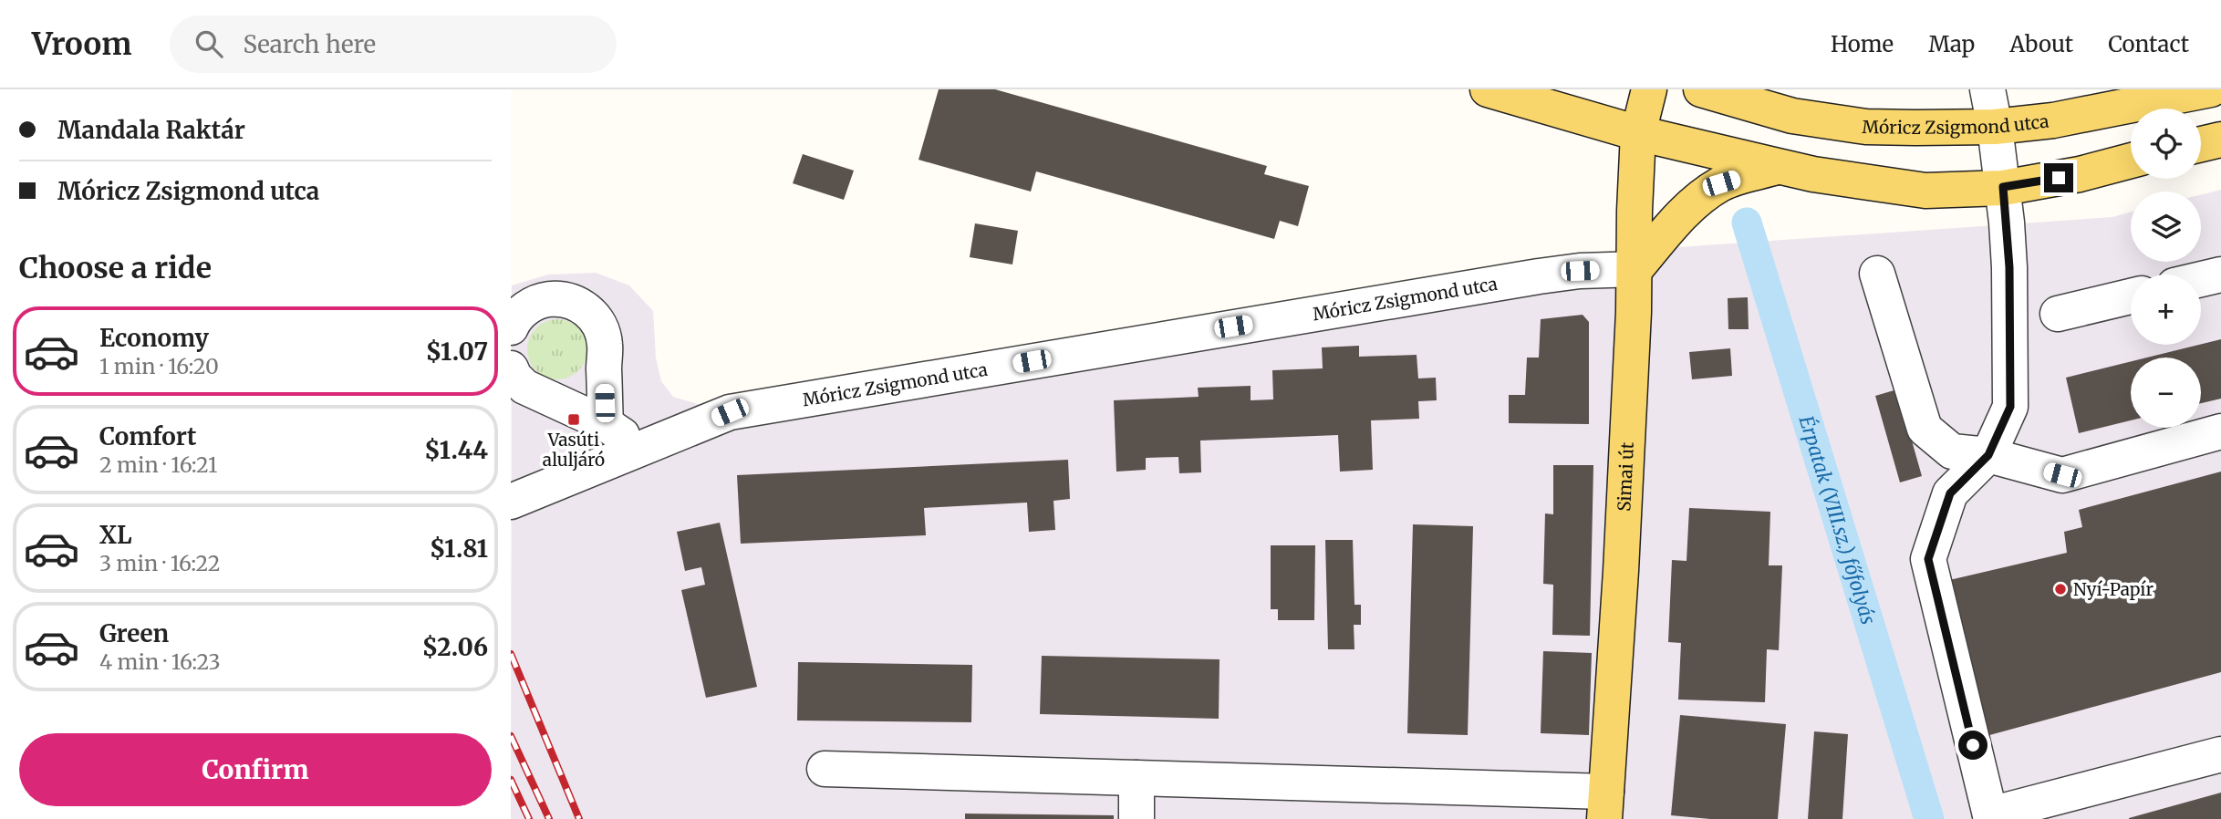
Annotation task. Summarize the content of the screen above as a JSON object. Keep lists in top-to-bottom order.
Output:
{
  "streets": {
    "main road": ["Móricz Zsigmond utca", "Simai út"]
  },
  "crossings": [
    ["Móricz Zsigmond utca", "Simai út"]
  ],
  "water": ["Érpatak (VIII.sz.) főfolyás"],
  "places": {
    "transit": ["Vasúti aluljáró"],
    "other": ["Nyí-Papír"]
  },
  "page": {
    "header": "Vroom",
    "search": "Search here",
    "nav": [
      "Home",
      "Map",
      "About",
      "Contact"
    ],
    "banner": ["Mandala Raktár", "Móricz Zsigmond utca"],
    "map_buttons": ["+", "−"],
    "heading": "Choose a ride",
    "list": [
      {
        "name": "Economy",
        "note": "1 min · 16:20",
        "value": "$1.07"
      },
      {
        "name": "Comfort",
        "note": "2 min · 16:21",
        "value": "$1.44"
      },
      {
        "name": "XL",
        "note": "3 min · 16:22",
        "value": "$1.81"
      },
      {
        "name": "Green",
        "note": "4 min · 16:23",
        "value": "$2.06"
      }
    ],
    "buttons": "Confirm"
  }
}
